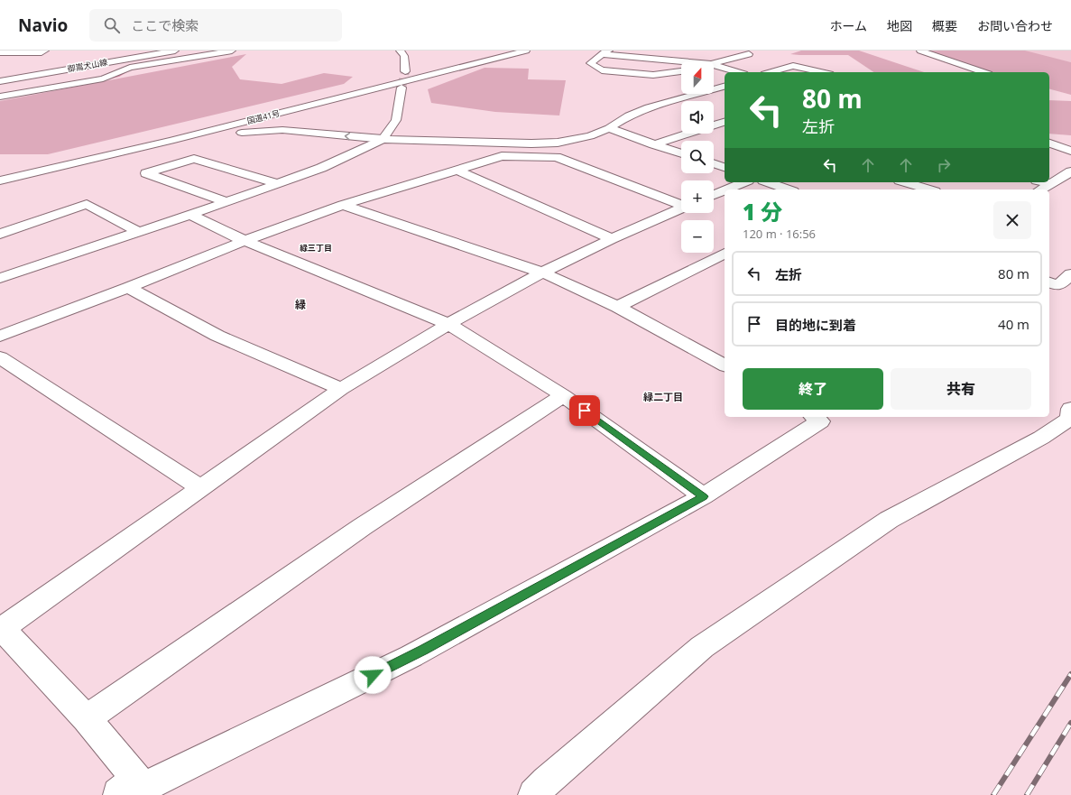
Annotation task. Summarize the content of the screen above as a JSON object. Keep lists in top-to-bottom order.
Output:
{
  "streets": {
    "main road": ["御嵩犬山線", "国道41号"]
  },
  "districts": ["緑三丁目", "緑", "緑二丁目"],
  "north": "top",
  "page": {
    "header": "Navio",
    "search": "ここで検索",
    "nav": [
      "ホーム",
      "地図",
      "概要",
      "お問い合わせ"
    ],
    "map_buttons": ["+", "−"],
    "turn": ["80 m", "左折"],
    "heading": ["1 分", "120 m · 16:56"],
    "list": [
      {
        "name": "左折",
        "value": "80 m"
      },
      {
        "name": "目的地に到着",
        "value": "40 m"
      }
    ],
    "buttons": ["終了", "共有"]
  }
}
